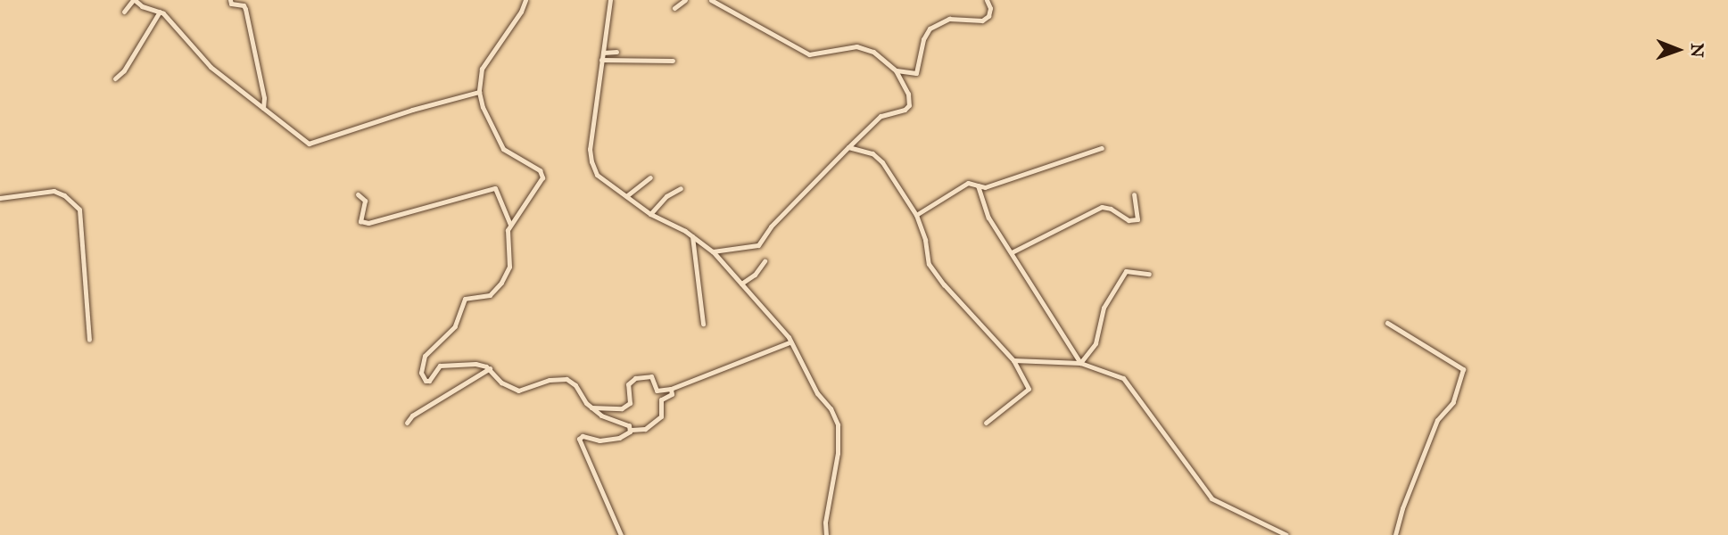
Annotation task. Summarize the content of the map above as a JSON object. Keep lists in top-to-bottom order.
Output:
{
  "north": "right"
}
